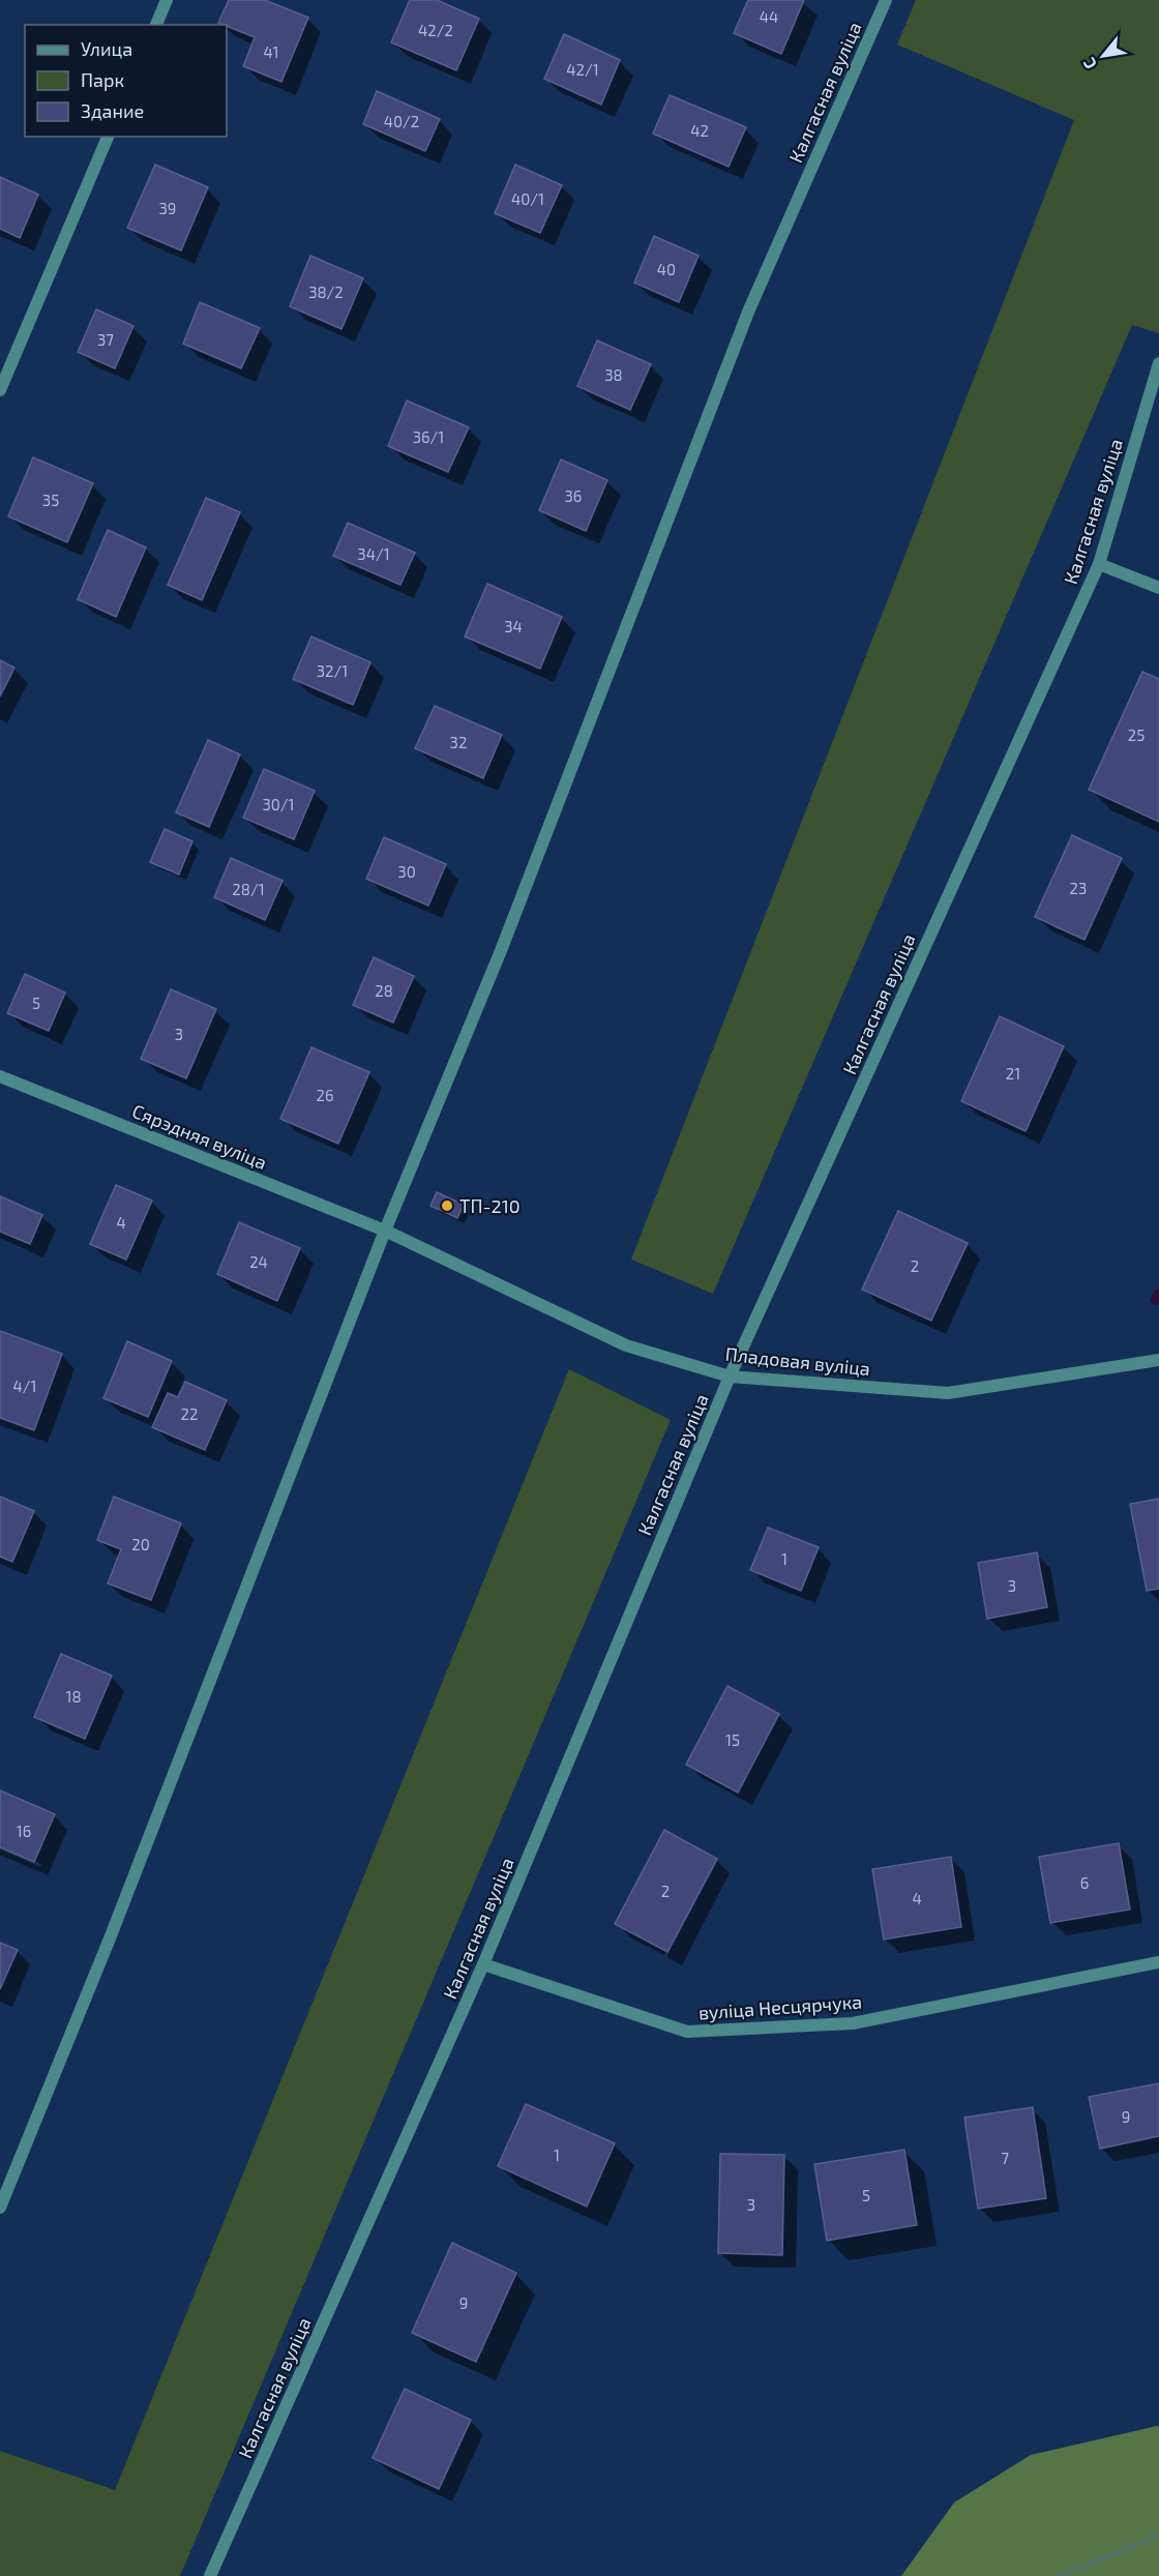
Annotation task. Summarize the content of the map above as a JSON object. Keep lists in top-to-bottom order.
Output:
{
  "streets": {
    "street": [
      "Калгасная вуліца",
      "Сярэдняя вуліца",
      "Пладовая вуліца",
      "вуліца Несцярчука"
    ]
  },
  "crossings": [
    ["Калгасная вуліца", "Сярэдняя вуліца"],
    ["Калгасная вуліца", "Пладовая вуліца"],
    ["Калгасная вуліца", "вуліца Несцярчука"],
    ["Сярэдняя вуліца", "Пладовая вуліца"]
  ],
  "places": ["ТП-210"],
  "house_numbers": [
    "44",
    "42/2",
    "41",
    "42/1",
    "40/2",
    "42",
    "40/1",
    "39",
    "40",
    "38/2",
    "37",
    "38",
    "36/1",
    "36",
    "35",
    "34/1",
    "34",
    "32/1",
    "25",
    "32",
    "30/1",
    "30",
    "23",
    "28/1",
    "28",
    "5",
    "3",
    "21",
    "26",
    "4",
    "24",
    "2",
    "4/1",
    "22",
    "20",
    "1",
    "3",
    "18",
    "15",
    "16",
    "6",
    "2",
    "4",
    "9",
    "1",
    "7",
    "5",
    "3",
    "9"
  ],
  "legend": ["Улица", "Парк", "Здание"],
  "north": "bottom left"
}
